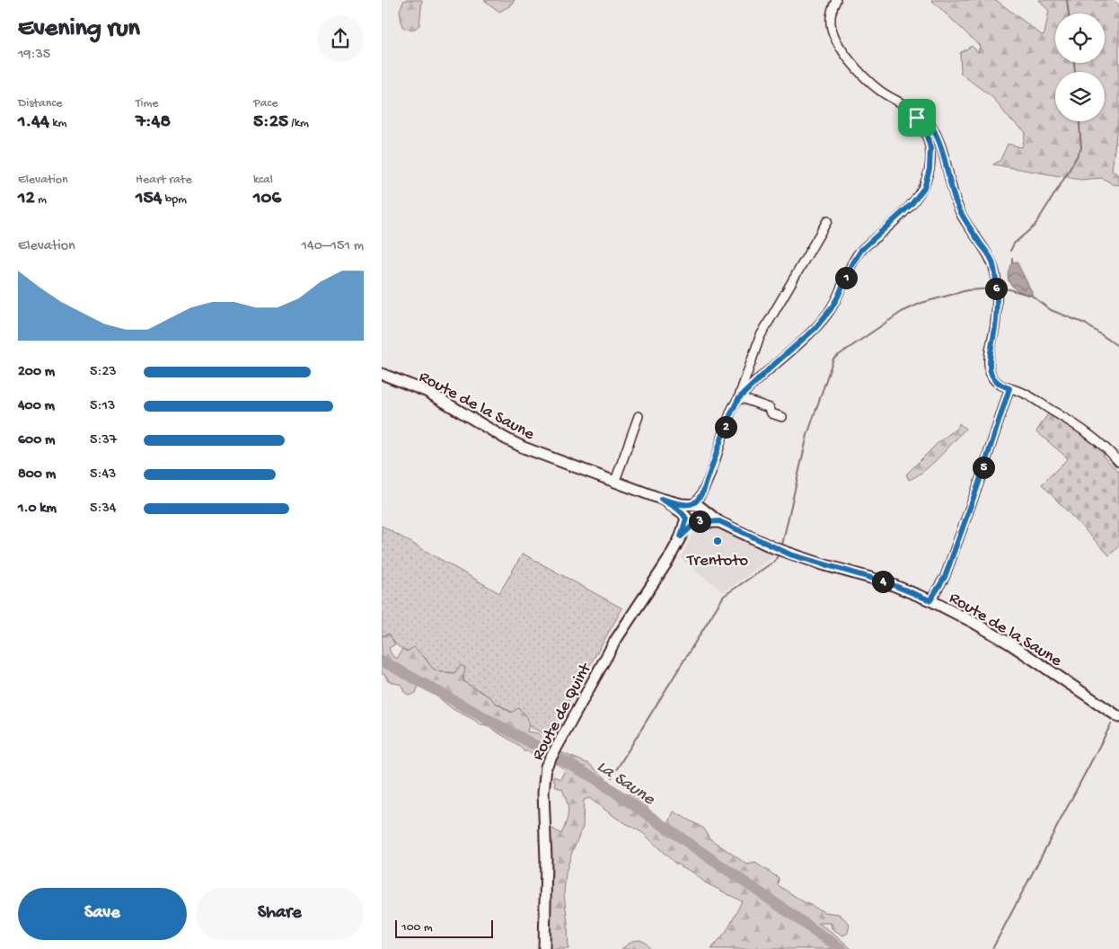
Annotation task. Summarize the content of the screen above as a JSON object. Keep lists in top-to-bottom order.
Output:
{
  "streets": {
    "street": ["Route de la Saune", "Route de Quint"]
  },
  "crossings": [
    ["Route de la Saune", "Route de Quint"]
  ],
  "water": ["La Saune"],
  "places": ["Trentoto"],
  "scale_bar": "100 m",
  "page": {
    "heading": ["Evening run", "19:35"],
    "stats": [
      ["Distance", "1.44 km"],
      ["Time", "7:48"],
      ["Pace", "5:25 /km"],
      ["Elevation", "12 m"],
      ["Heart rate", "154 bpm"],
      ["kcal", "106"]
    ],
    "chart": ["Elevation", "140–151 m"],
    "pins": [
      "1",
      "6",
      "2",
      "5",
      "3",
      "4"
    ],
    "list": [
      {
        "name": "200 m",
        "note": "5:23"
      },
      {
        "name": "400 m",
        "note": "5:13"
      },
      {
        "name": "600 m",
        "note": "5:37"
      },
      {
        "name": "800 m",
        "note": "5:43"
      },
      {
        "name": "1.0 km",
        "note": "5:34"
      }
    ],
    "buttons": ["Save", "Share"],
    "scale": "100 m"
  }
}
